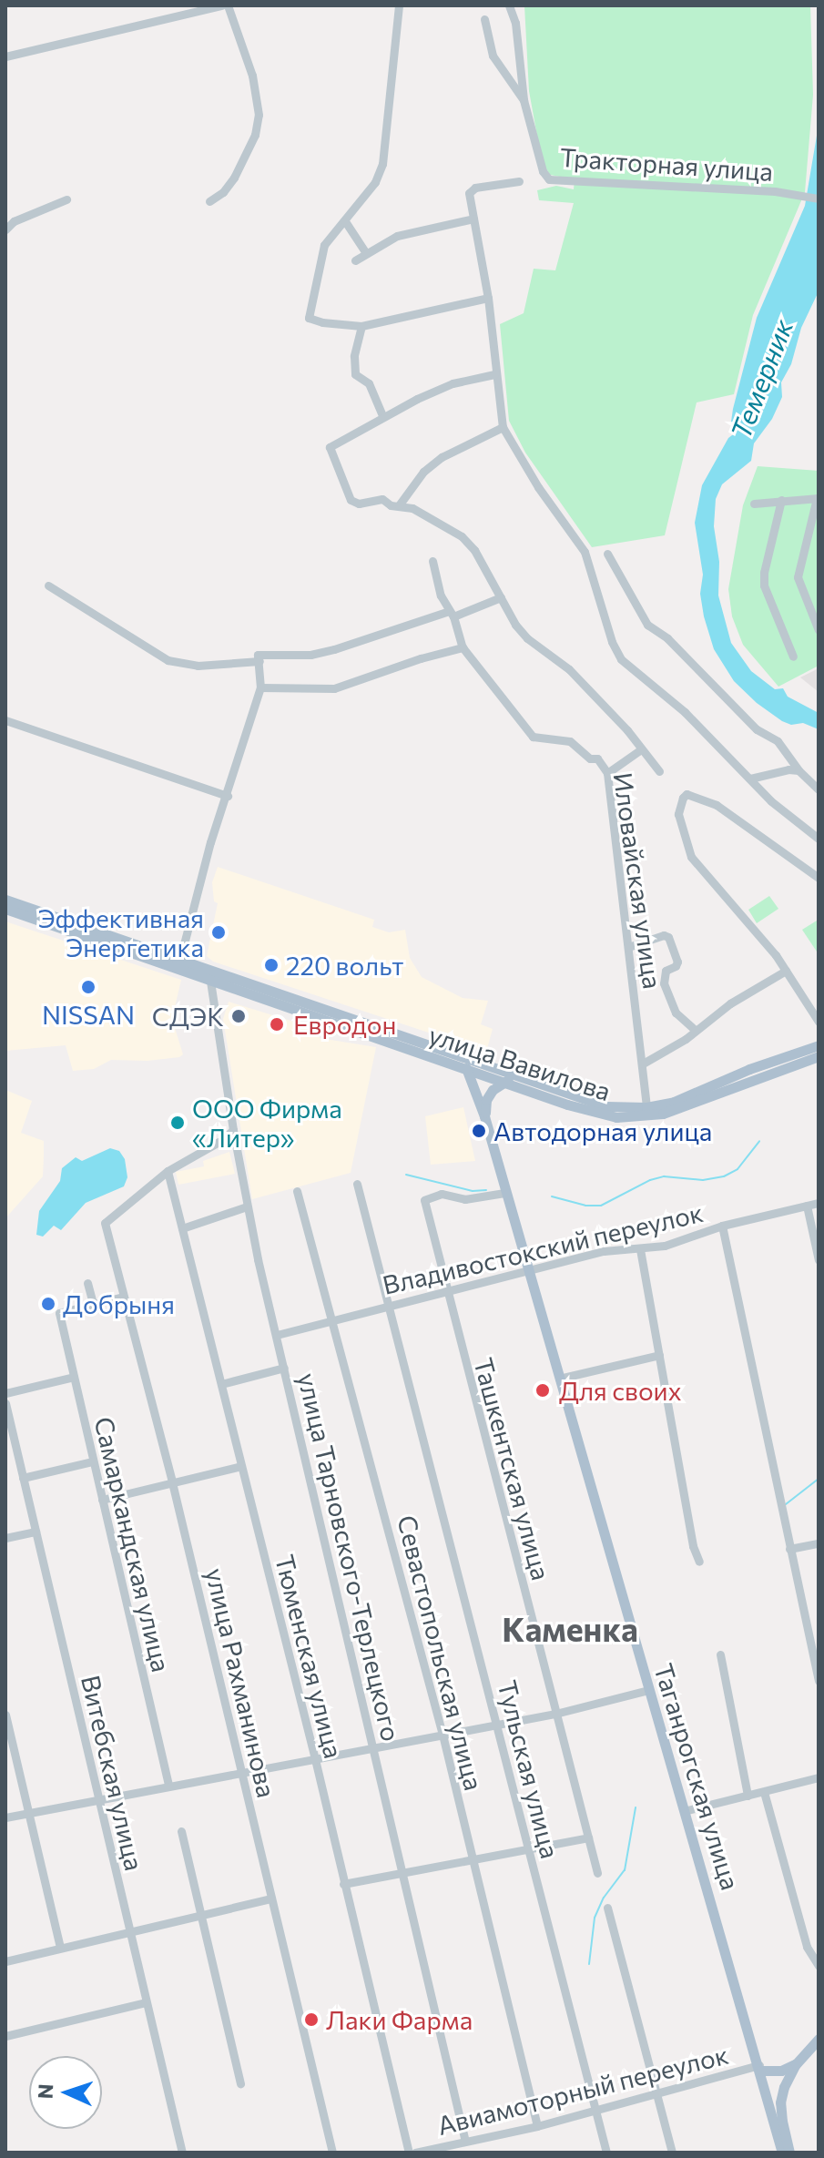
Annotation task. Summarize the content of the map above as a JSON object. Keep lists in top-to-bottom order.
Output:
{
  "streets": {
    "main road": ["улица Вавилова", "Таганрогская улица"],
    "street": [
      "Тракторная улица",
      "Иловайская улица",
      "Владивостокский переулок",
      "Ташкентская улица",
      "Самаркандская улица",
      "улица Тарновского-Терлецкого",
      "Севастопольская улица",
      "Тюменская улица",
      "улица Рахманинова",
      "Тульская улица",
      "Витебская улица",
      "Авиамоторный переулок"
    ]
  },
  "crossings": [
    ["Иловайская улица", "улица Вавилова"],
    ["улица Вавилова", "улица Тарновского-Терлецкого"],
    ["улица Вавилова", "Таганрогская улица"],
    ["Владивостокский переулок", "Ташкентская улица"],
    ["Владивостокский переулок", "улица Тарновского-Терлецкого"],
    ["Владивостокский переулок", "Севастопольская улица"],
    ["Владивостокский переулок", "Тульская улица"],
    ["Владивостокский переулок", "Таганрогская улица"],
    ["Ташкентская улица", "Таганрогская улица"],
    ["улица Тарновского-Терлецкого", "Авиамоторный переулок"],
    ["Севастопольская улица", "Авиамоторный переулок"],
    ["Тюменская улица", "улица Рахманинова"],
    ["Тульская улица", "Авиамоторный переулок"],
    ["Таганрогская улица", "Авиамоторный переулок"]
  ],
  "districts": ["Каменка"],
  "water": ["Темерник"],
  "places": [
    "Эффективная Энергетика",
    "220 вольт",
    "NISSAN",
    "СДЭК",
    "Евродон",
    "ООО Фирма «Литер»",
    "Автодорная улица",
    "Добрыня",
    "Для своих",
    "Лаки Фарма"
  ],
  "north": "left"
}
